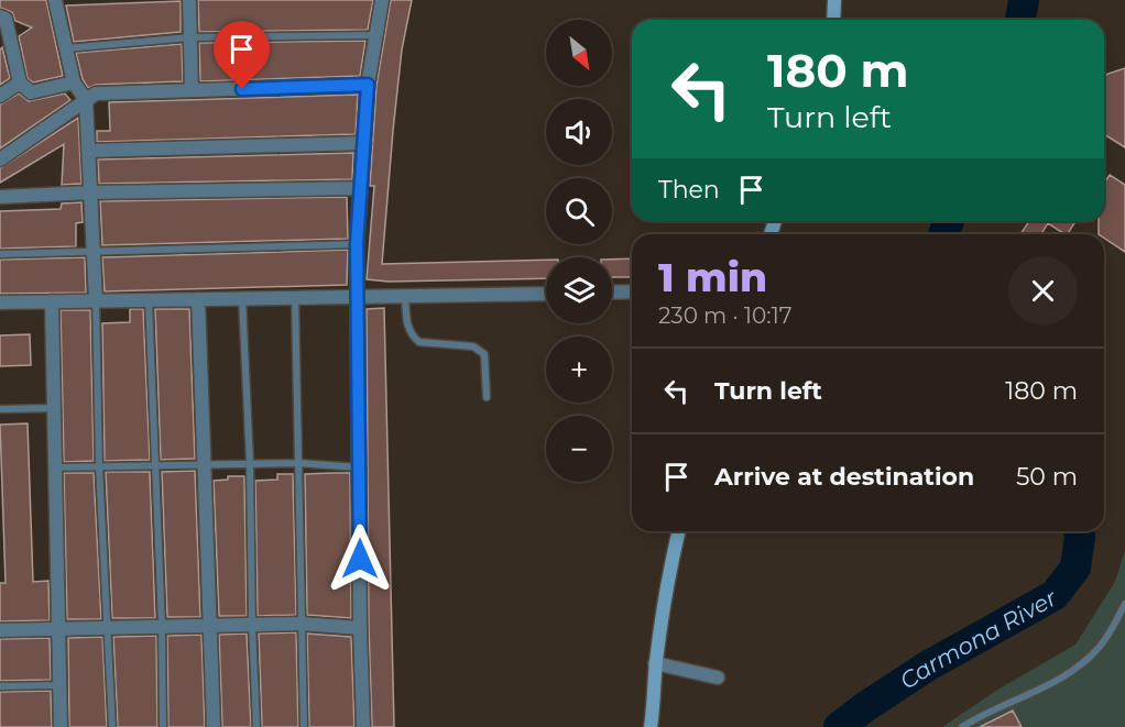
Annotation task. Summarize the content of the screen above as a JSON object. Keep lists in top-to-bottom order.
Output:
{
  "water": ["Carmona River"],
  "north": "bottom right",
  "page": {
    "map_buttons": ["+", "−"],
    "turn": ["180 m", "Turn left"],
    "then": "Then",
    "heading": ["1 min", "230 m · 10:17"],
    "list": [
      {
        "name": "Turn left",
        "value": "180 m"
      },
      {
        "name": "Arrive at destination",
        "value": "50 m"
      }
    ]
  }
}
